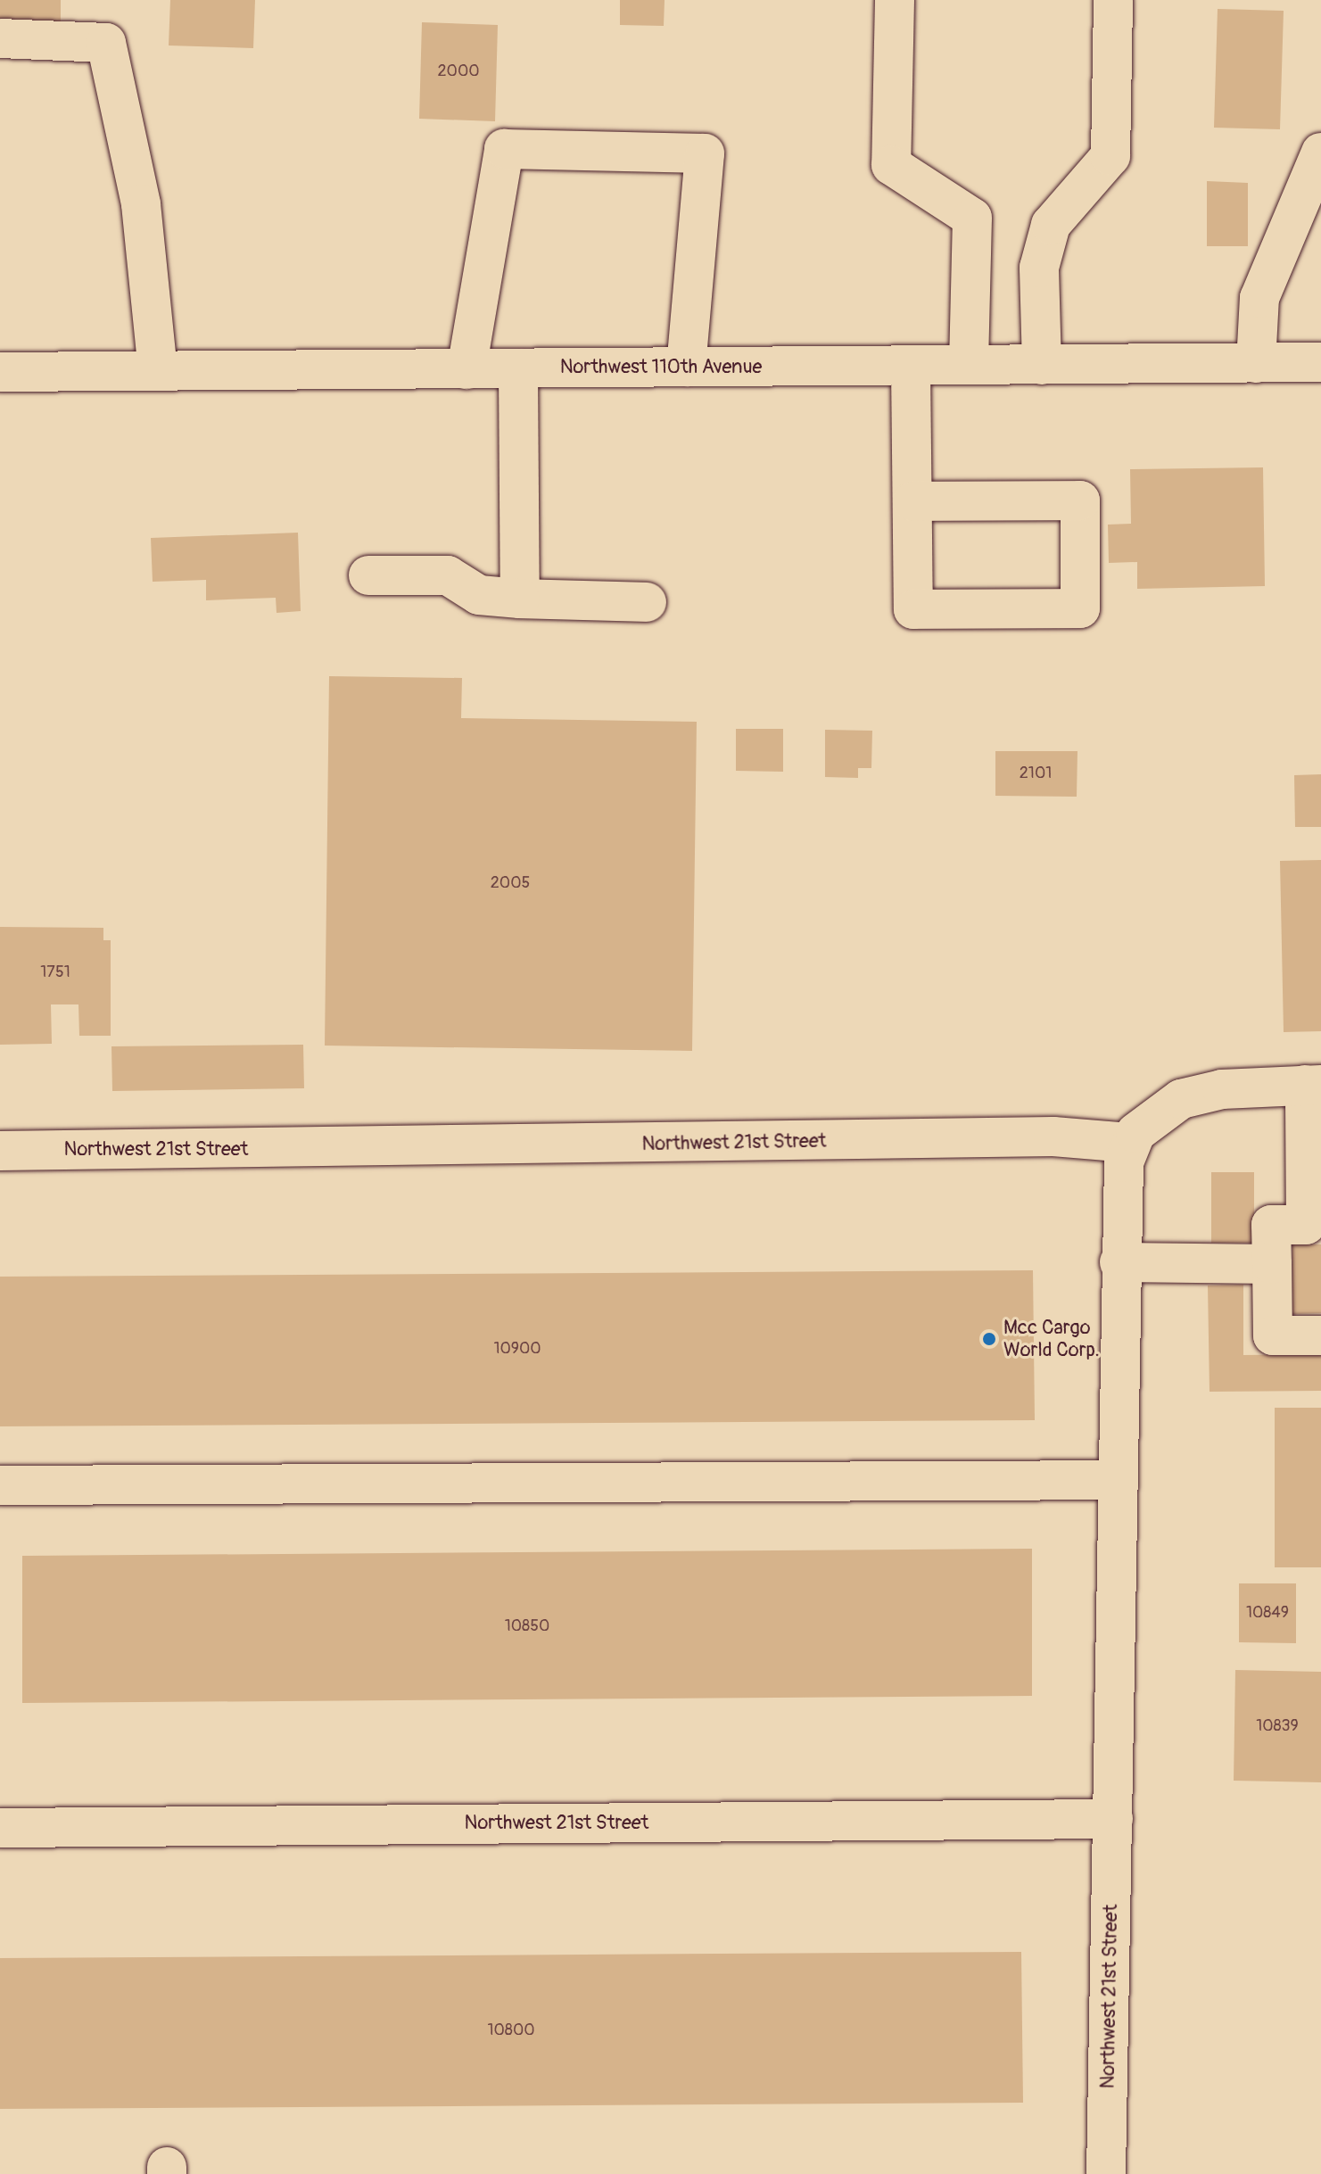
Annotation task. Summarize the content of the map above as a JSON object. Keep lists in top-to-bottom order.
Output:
{
  "streets": {
    "street": ["Northwest 110th Avenue", "Northwest 21st Street"]
  },
  "places": ["Mcc Cargo World Corp."],
  "house_numbers": [
    "2000",
    "2101",
    "2005",
    "1751",
    "10900",
    "10849",
    "10850",
    "10839",
    "10800"
  ]
}
